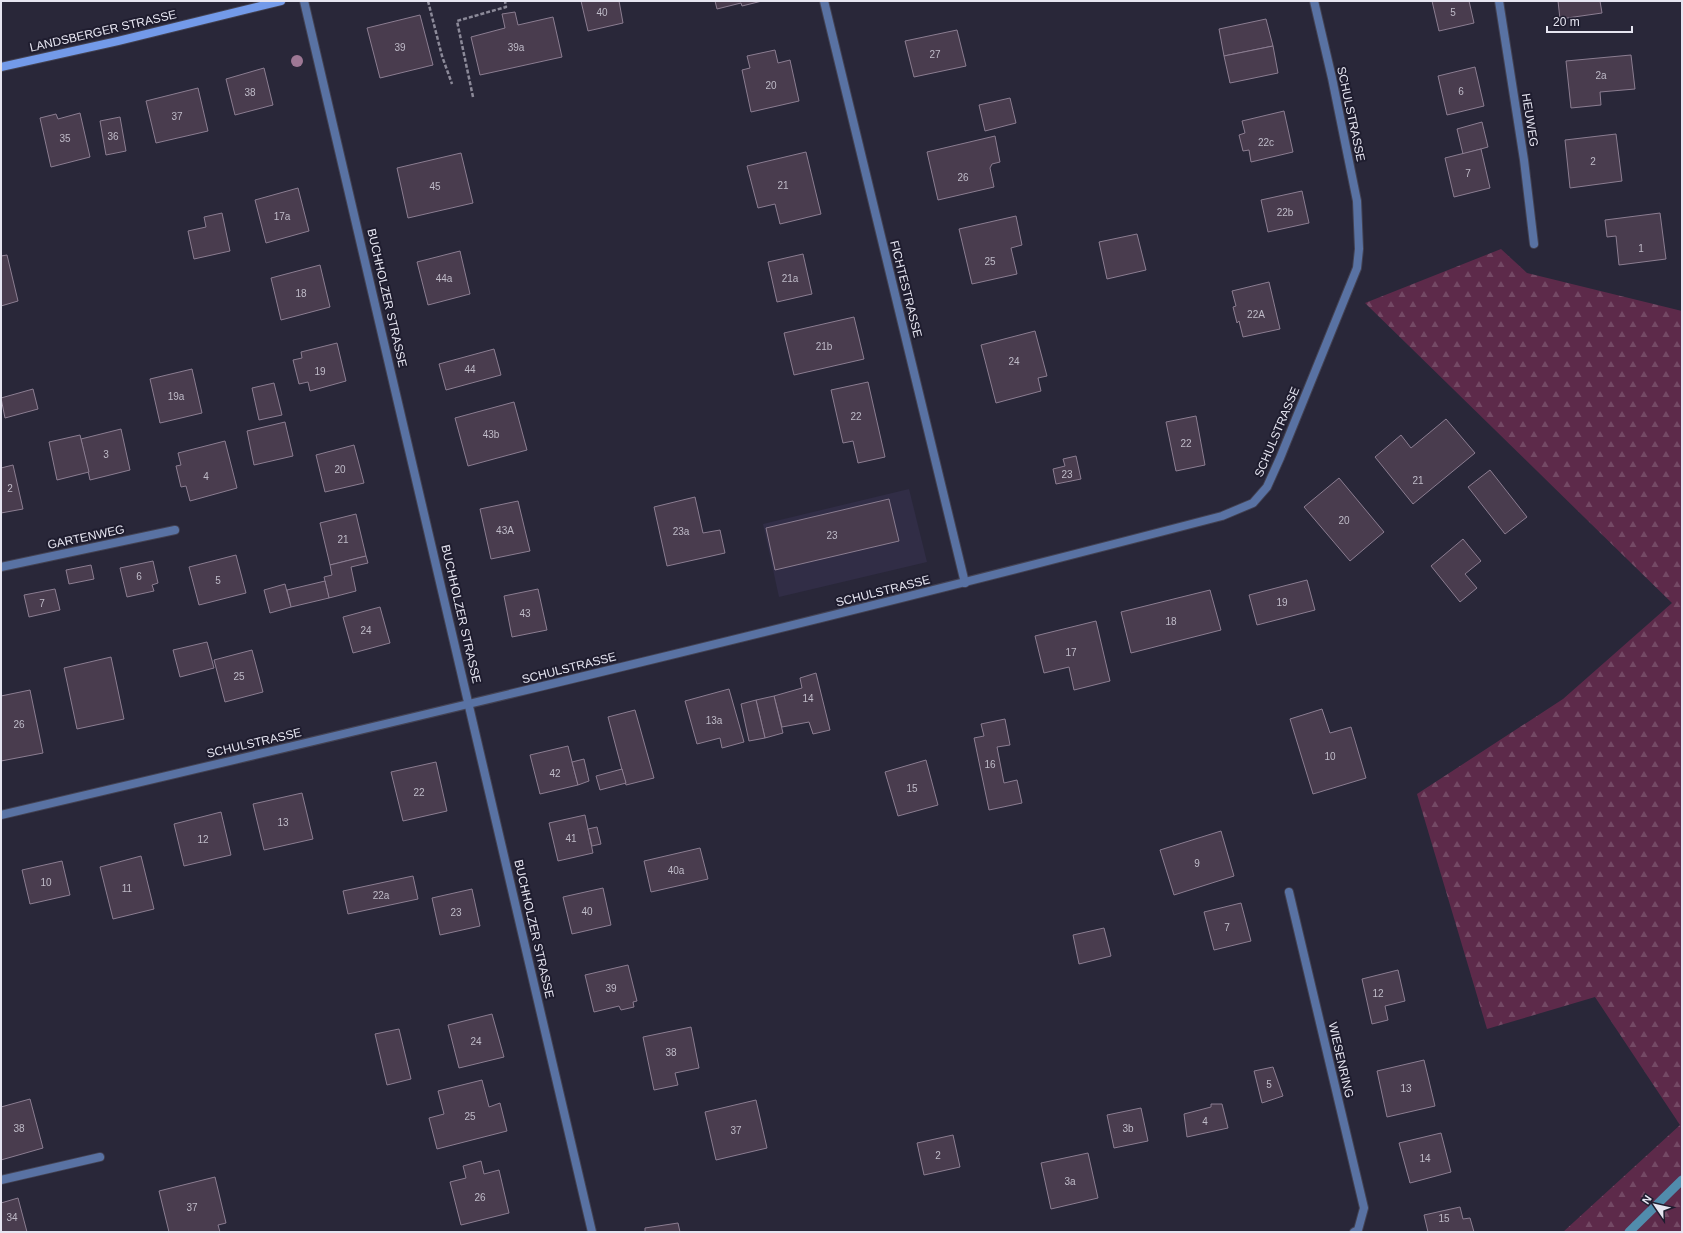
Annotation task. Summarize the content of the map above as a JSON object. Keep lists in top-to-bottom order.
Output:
{
  "streets": {
    "main road": ["LANDSBERGER STRASSE"],
    "street": [
      "SCHULSTRASSE",
      "HEUWEG",
      "FICHTESTRASSE",
      "BUCHHOLZER STRASSE",
      "GARTENWEG",
      "WIESENRING"
    ]
  },
  "crossings": [
    ["SCHULSTRASSE", "FICHTESTRASSE"],
    ["SCHULSTRASSE", "BUCHHOLZER STRASSE"]
  ],
  "house_numbers": [
    "40",
    "5",
    "39",
    "39a",
    "27",
    "2a",
    "20",
    "6",
    "38",
    "37",
    "36",
    "35",
    "22c",
    "2",
    "7",
    "26",
    "21",
    "45",
    "22b",
    "17a",
    "1",
    "25",
    "44a",
    "21a",
    "18",
    "22A",
    "21b",
    "24",
    "44",
    "19",
    "19a",
    "22",
    "43b",
    "22",
    "3",
    "20",
    "23",
    "4",
    "21",
    "2",
    "20",
    "43A",
    "23a",
    "23",
    "21",
    "6",
    "5",
    "19",
    "7",
    "43",
    "18",
    "24",
    "17",
    "25",
    "14",
    "13a",
    "26",
    "10",
    "16",
    "42",
    "15",
    "22",
    "13",
    "41",
    "12",
    "9",
    "40a",
    "10",
    "11",
    "22a",
    "40",
    "23",
    "7",
    "39",
    "12",
    "24",
    "38",
    "5",
    "13",
    "25",
    "4",
    "38",
    "3b",
    "37",
    "2",
    "14",
    "3a",
    "26",
    "37",
    "34",
    "15"
  ],
  "scale_bar": "20 m",
  "north": "top left"
}
